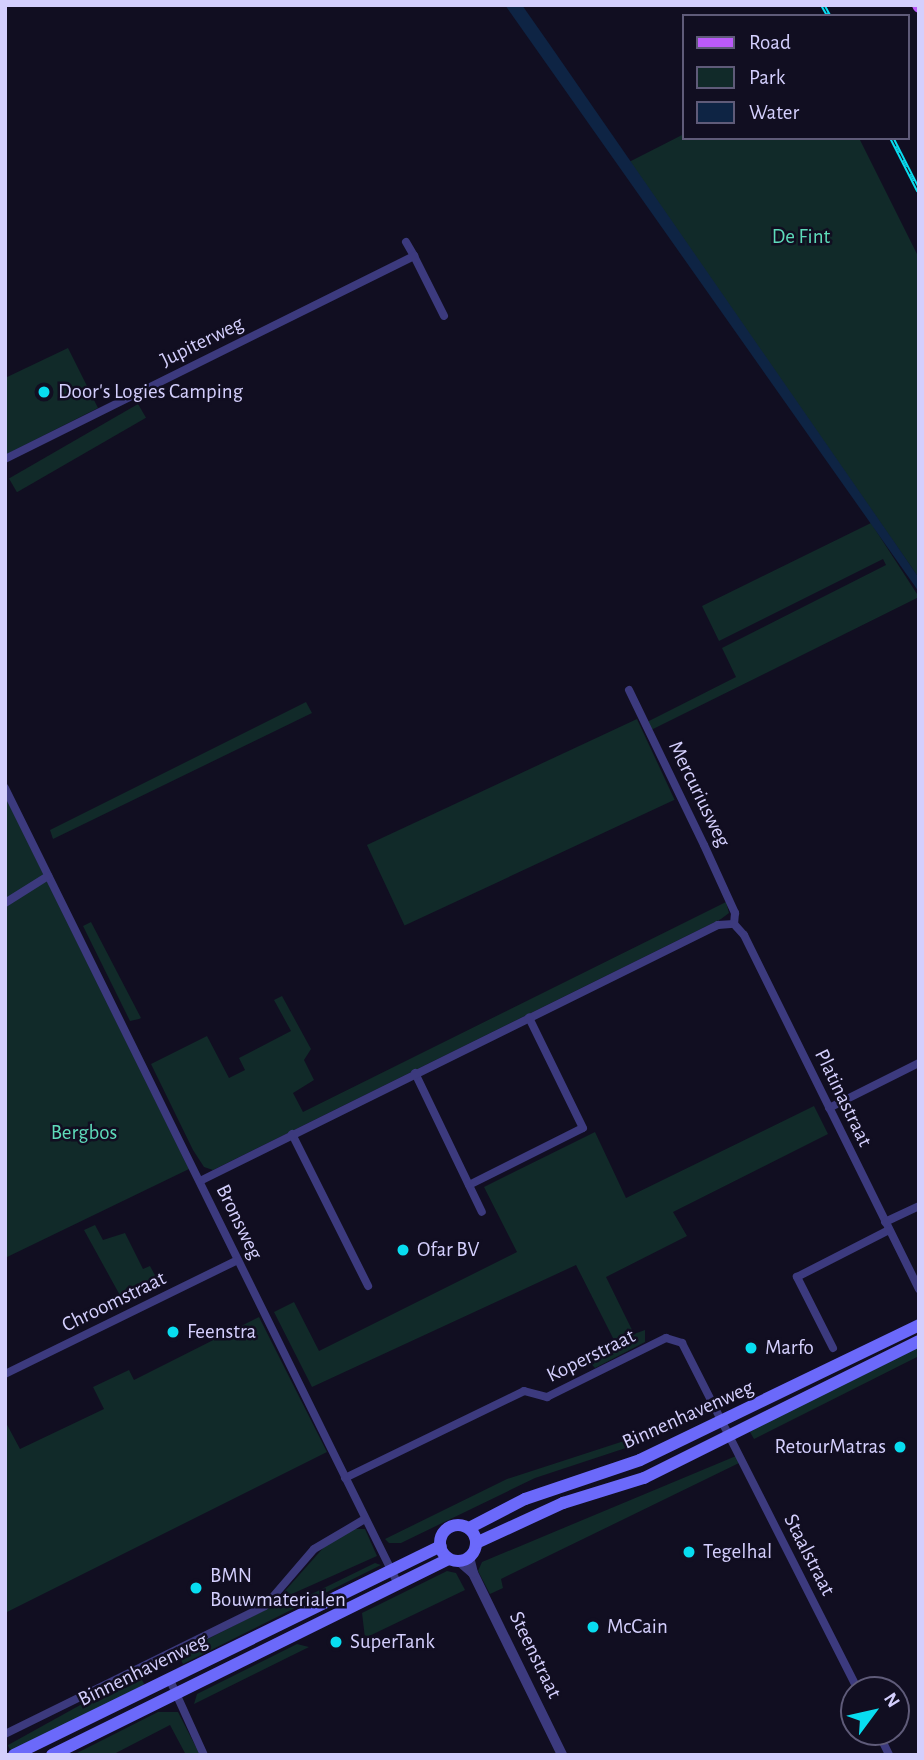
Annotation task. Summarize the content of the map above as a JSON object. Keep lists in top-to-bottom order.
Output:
{
  "streets": {
    "main road": ["Binnenhavenweg"],
    "street": [
      "Jupiterweg",
      "Mercuriusweg",
      "Platinastraat",
      "Bronsweg",
      "Chroomstraat",
      "Koperstraat",
      "Staalstraat",
      "Steenstraat"
    ]
  },
  "crossings": [
    ["Mercuriusweg", "Platinastraat"],
    ["Bronsweg", "Chroomstraat"],
    ["Bronsweg", "Koperstraat"],
    ["Bronsweg", "Binnenhavenweg"],
    ["Koperstraat", "Binnenhavenweg"],
    ["Koperstraat", "Staalstraat"],
    ["Binnenhavenweg", "Staalstraat"],
    ["Binnenhavenweg", "Steenstraat"]
  ],
  "parks": ["De Fint", "Bergbos"],
  "places": [
    "Door's Logies Camping",
    "Ofar BV",
    "Feenstra",
    "Marfo",
    "RetourMatras",
    "Tegelhal",
    "BMN Bouwmaterialen",
    "McCain",
    "SuperTank"
  ],
  "legend": ["Road", "Park", "Water"],
  "north": "top right"
}
